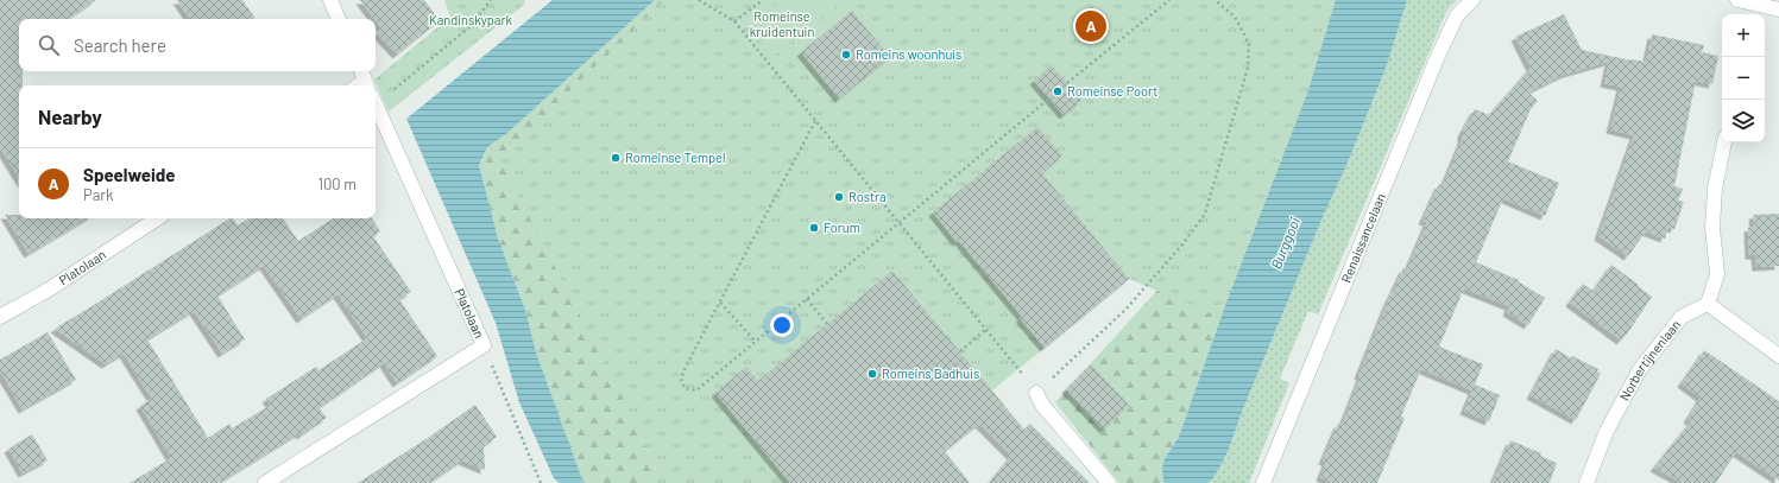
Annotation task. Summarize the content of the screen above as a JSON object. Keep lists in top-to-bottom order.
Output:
{
  "streets": {
    "street": ["Renaissancelaan", "Platolaan", "Norbertijnenlaan"]
  },
  "water": ["Burggooi"],
  "parks": ["Romeinse kruidentuin", "Kandinskypark"],
  "places": [
    "Romeins woonhuis",
    "Romeinse Poort",
    "Romeinse Tempel",
    "Rostra",
    "Forum",
    "Romeins Badhuis"
  ],
  "page": {
    "pins": "A",
    "map_buttons": ["+", "−"],
    "search": "Search here",
    "heading": "Nearby",
    "list": [
      {
        "mark": "A",
        "name": "Speelweide",
        "note": "Park",
        "value": "100 m"
      }
    ]
  }
}
